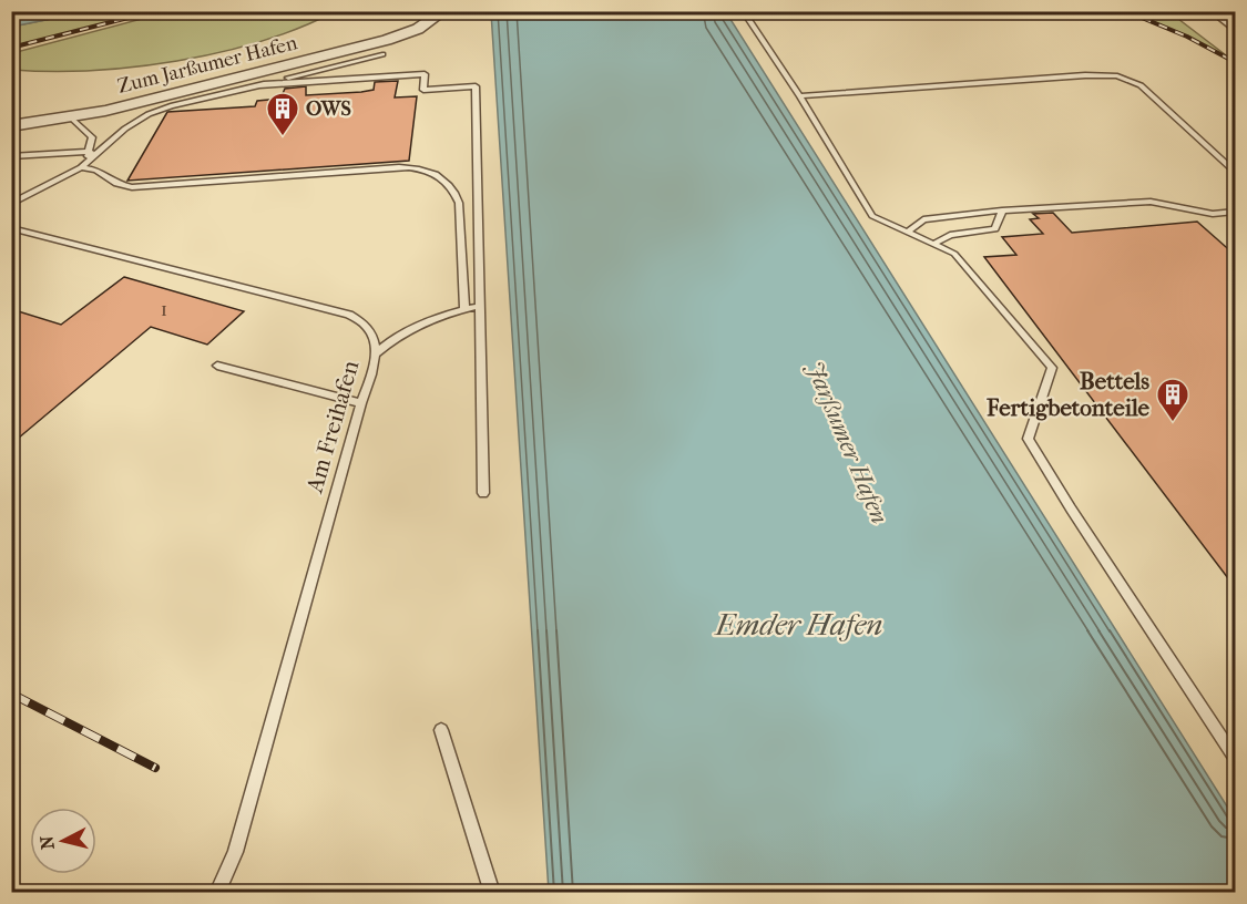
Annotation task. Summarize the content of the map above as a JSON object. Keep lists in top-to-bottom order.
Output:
{
  "streets": {
    "street": ["Zum Jarßumer Hafen"],
    "lane": ["Am Freihafen"]
  },
  "water": ["Jarßumer Hafen", "Emder Hafen"],
  "places": {
    "building": ["OWS", "Bettels Fertigbetonteile"]
  },
  "house_numbers": ["1"],
  "north": "left"
}
